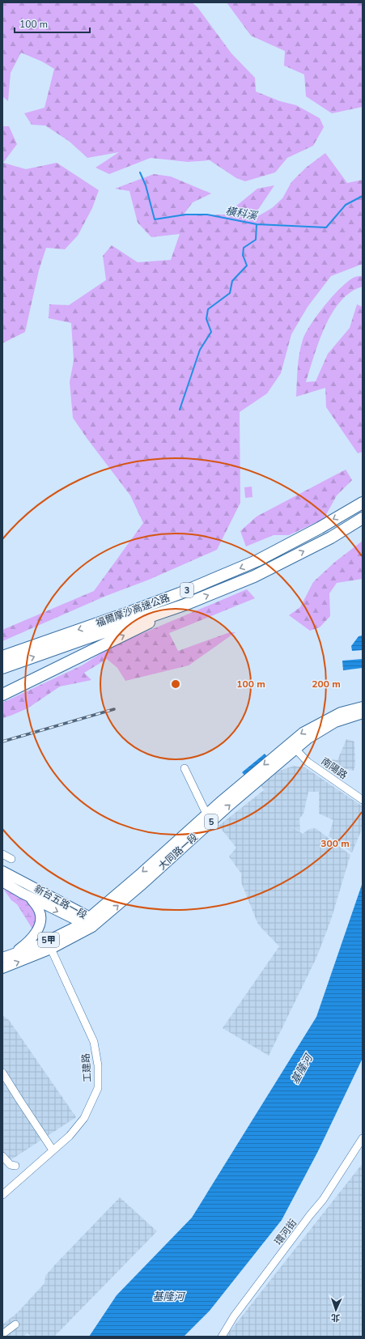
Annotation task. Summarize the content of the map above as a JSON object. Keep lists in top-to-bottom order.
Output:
{
  "streets": {
    "highway": ["3", "福爾摩沙高速公路"],
    "main road": [
      "5",
      "大同路一段",
      "新台五路一段",
      "5甲"
    ],
    "street": ["南陽路", "工建路", "環河街"]
  },
  "crossings": [
    ["南陽路", "大同路一段"],
    ["大同路一段", "新台五路一段"],
    ["大同路一段", "工建路"]
  ],
  "water": ["橫科溪", "基隆河"],
  "scale_bar": "100 m",
  "north": "bottom",
  "rings": ["100 m", "200 m", "300 m"]
}
